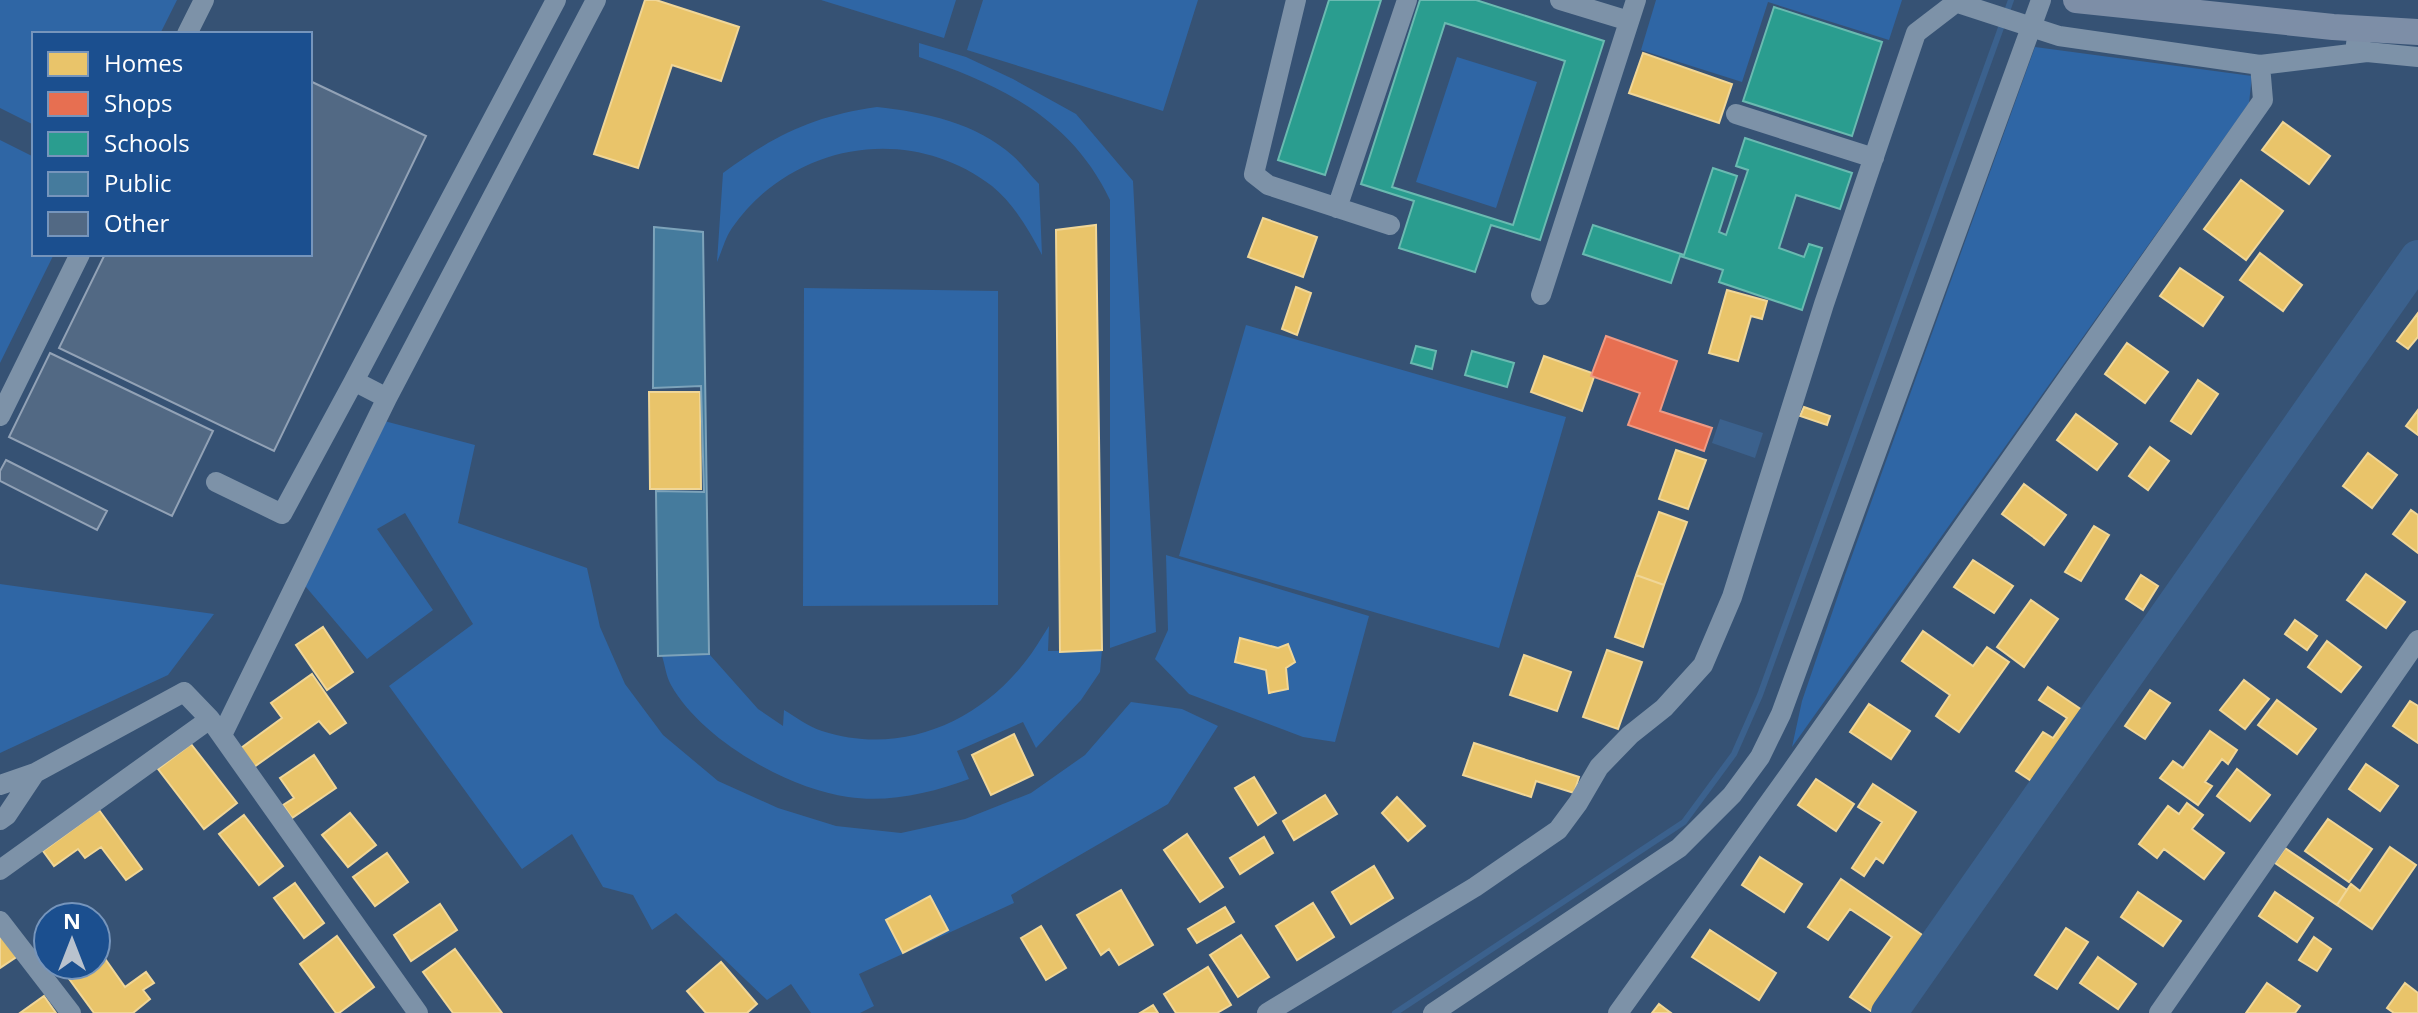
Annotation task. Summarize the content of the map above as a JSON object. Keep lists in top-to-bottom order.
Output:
{
  "legend": [
    "Homes",
    "Shops",
    "Schools",
    "Public",
    "Other"
  ],
  "north": "top"
}
